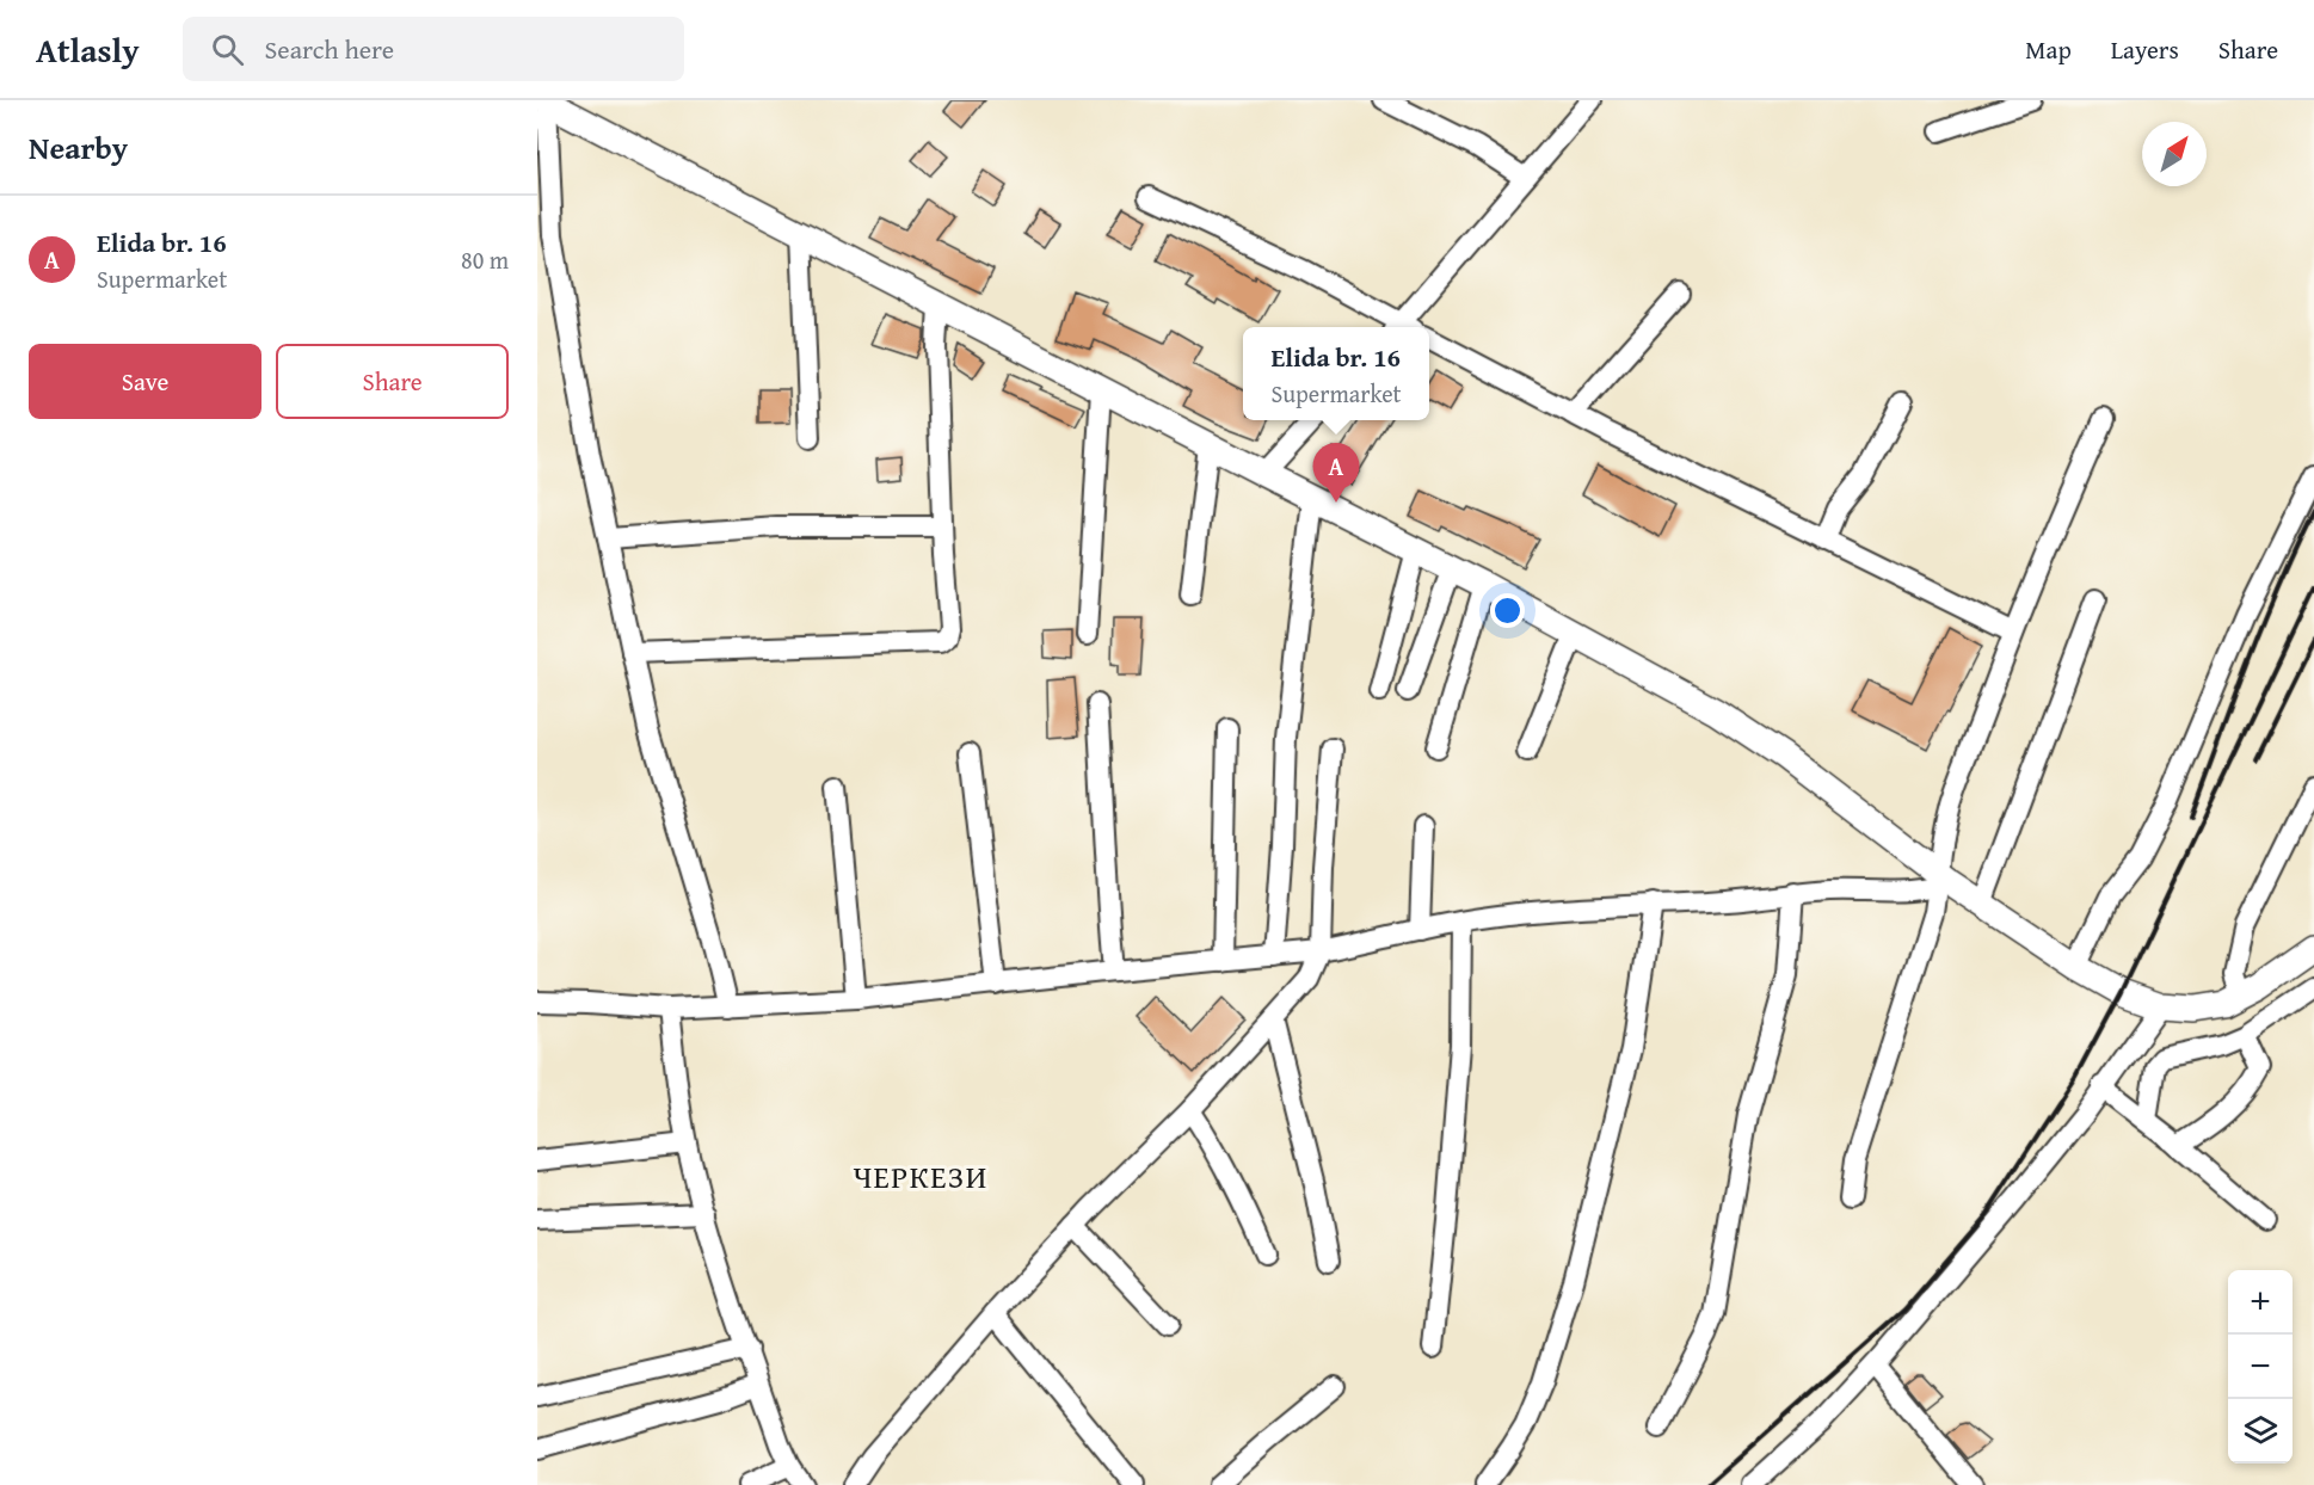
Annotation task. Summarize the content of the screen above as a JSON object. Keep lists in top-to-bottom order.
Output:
{
  "districts": ["ЧЕРКЕЗИ"],
  "north": "top right",
  "page": {
    "header": "Atlasly",
    "search": "Search here",
    "nav": ["Map", "Layers", "Share"],
    "heading": "Nearby",
    "list": [
      {
        "mark": "A",
        "name": "Elida br. 16",
        "note": "Supermarket",
        "value": "80 m"
      }
    ],
    "buttons": ["Save", "Share"],
    "popup": ["Elida br. 16", "Supermarket"],
    "pins": "A",
    "map_buttons": ["+", "−"]
  }
}
